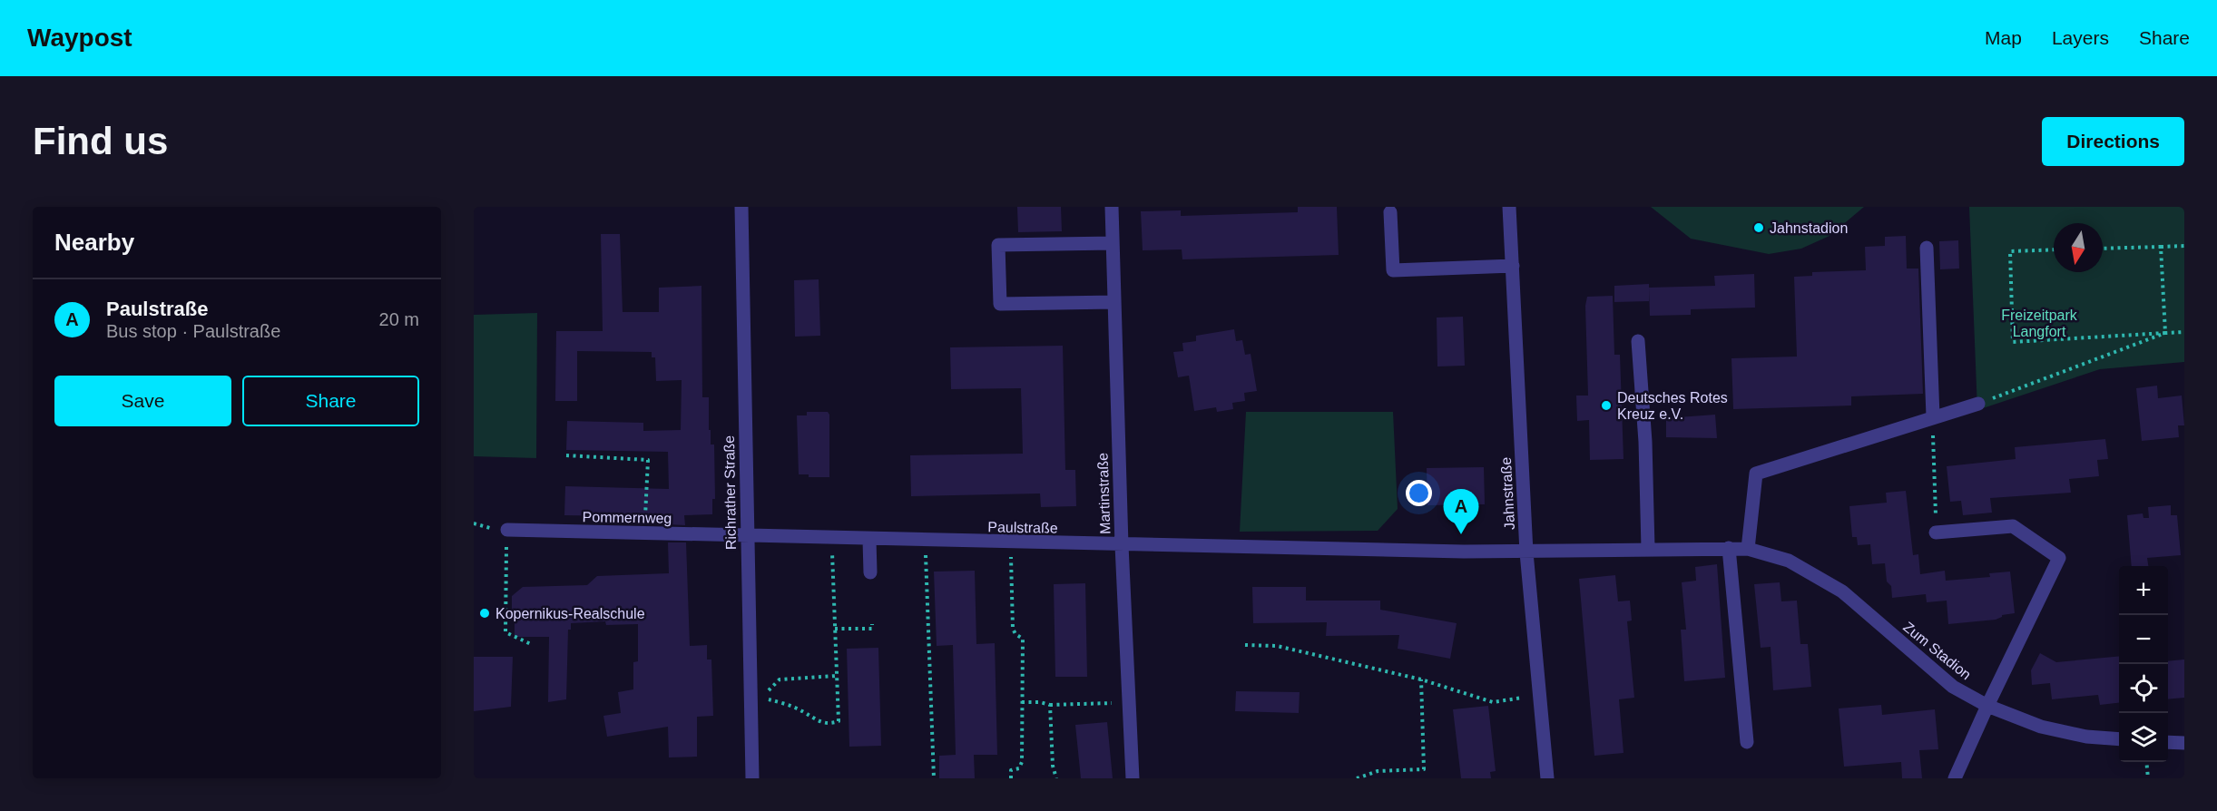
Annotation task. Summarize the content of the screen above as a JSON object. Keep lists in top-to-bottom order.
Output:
{
  "streets": {
    "street": [
      "Richrather Straße",
      "Martinstraße",
      "Jahnstraße",
      "Pommernweg",
      "Paulstraße",
      "Zum Stadion"
    ]
  },
  "crossings": [
    ["Richrather Straße", "Pommernweg"],
    ["Richrather Straße", "Paulstraße"],
    ["Martinstraße", "Paulstraße"],
    ["Jahnstraße", "Paulstraße"],
    ["Jahnstraße", "Zum Stadion"],
    ["Pommernweg", "Paulstraße"],
    ["Paulstraße", "Zum Stadion"]
  ],
  "parks": ["Freizeitpark Langfort"],
  "places": ["Jahnstadion", "Deutsches Rotes Kreuz e.V.", "Kopernikus-Realschule"],
  "north": "bottom",
  "page": {
    "header": "Waypost",
    "nav": ["Map", "Layers", "Share"],
    "buttons": [
      "Directions",
      ["Save", "Share"]
    ],
    "title": "Find us",
    "heading": "Nearby",
    "list": [
      {
        "mark": "A",
        "name": "Paulstraße",
        "note": "Bus stop · Paulstraße",
        "value": "20 m"
      }
    ],
    "pins": "A",
    "map_buttons": ["+", "−"]
  }
}
